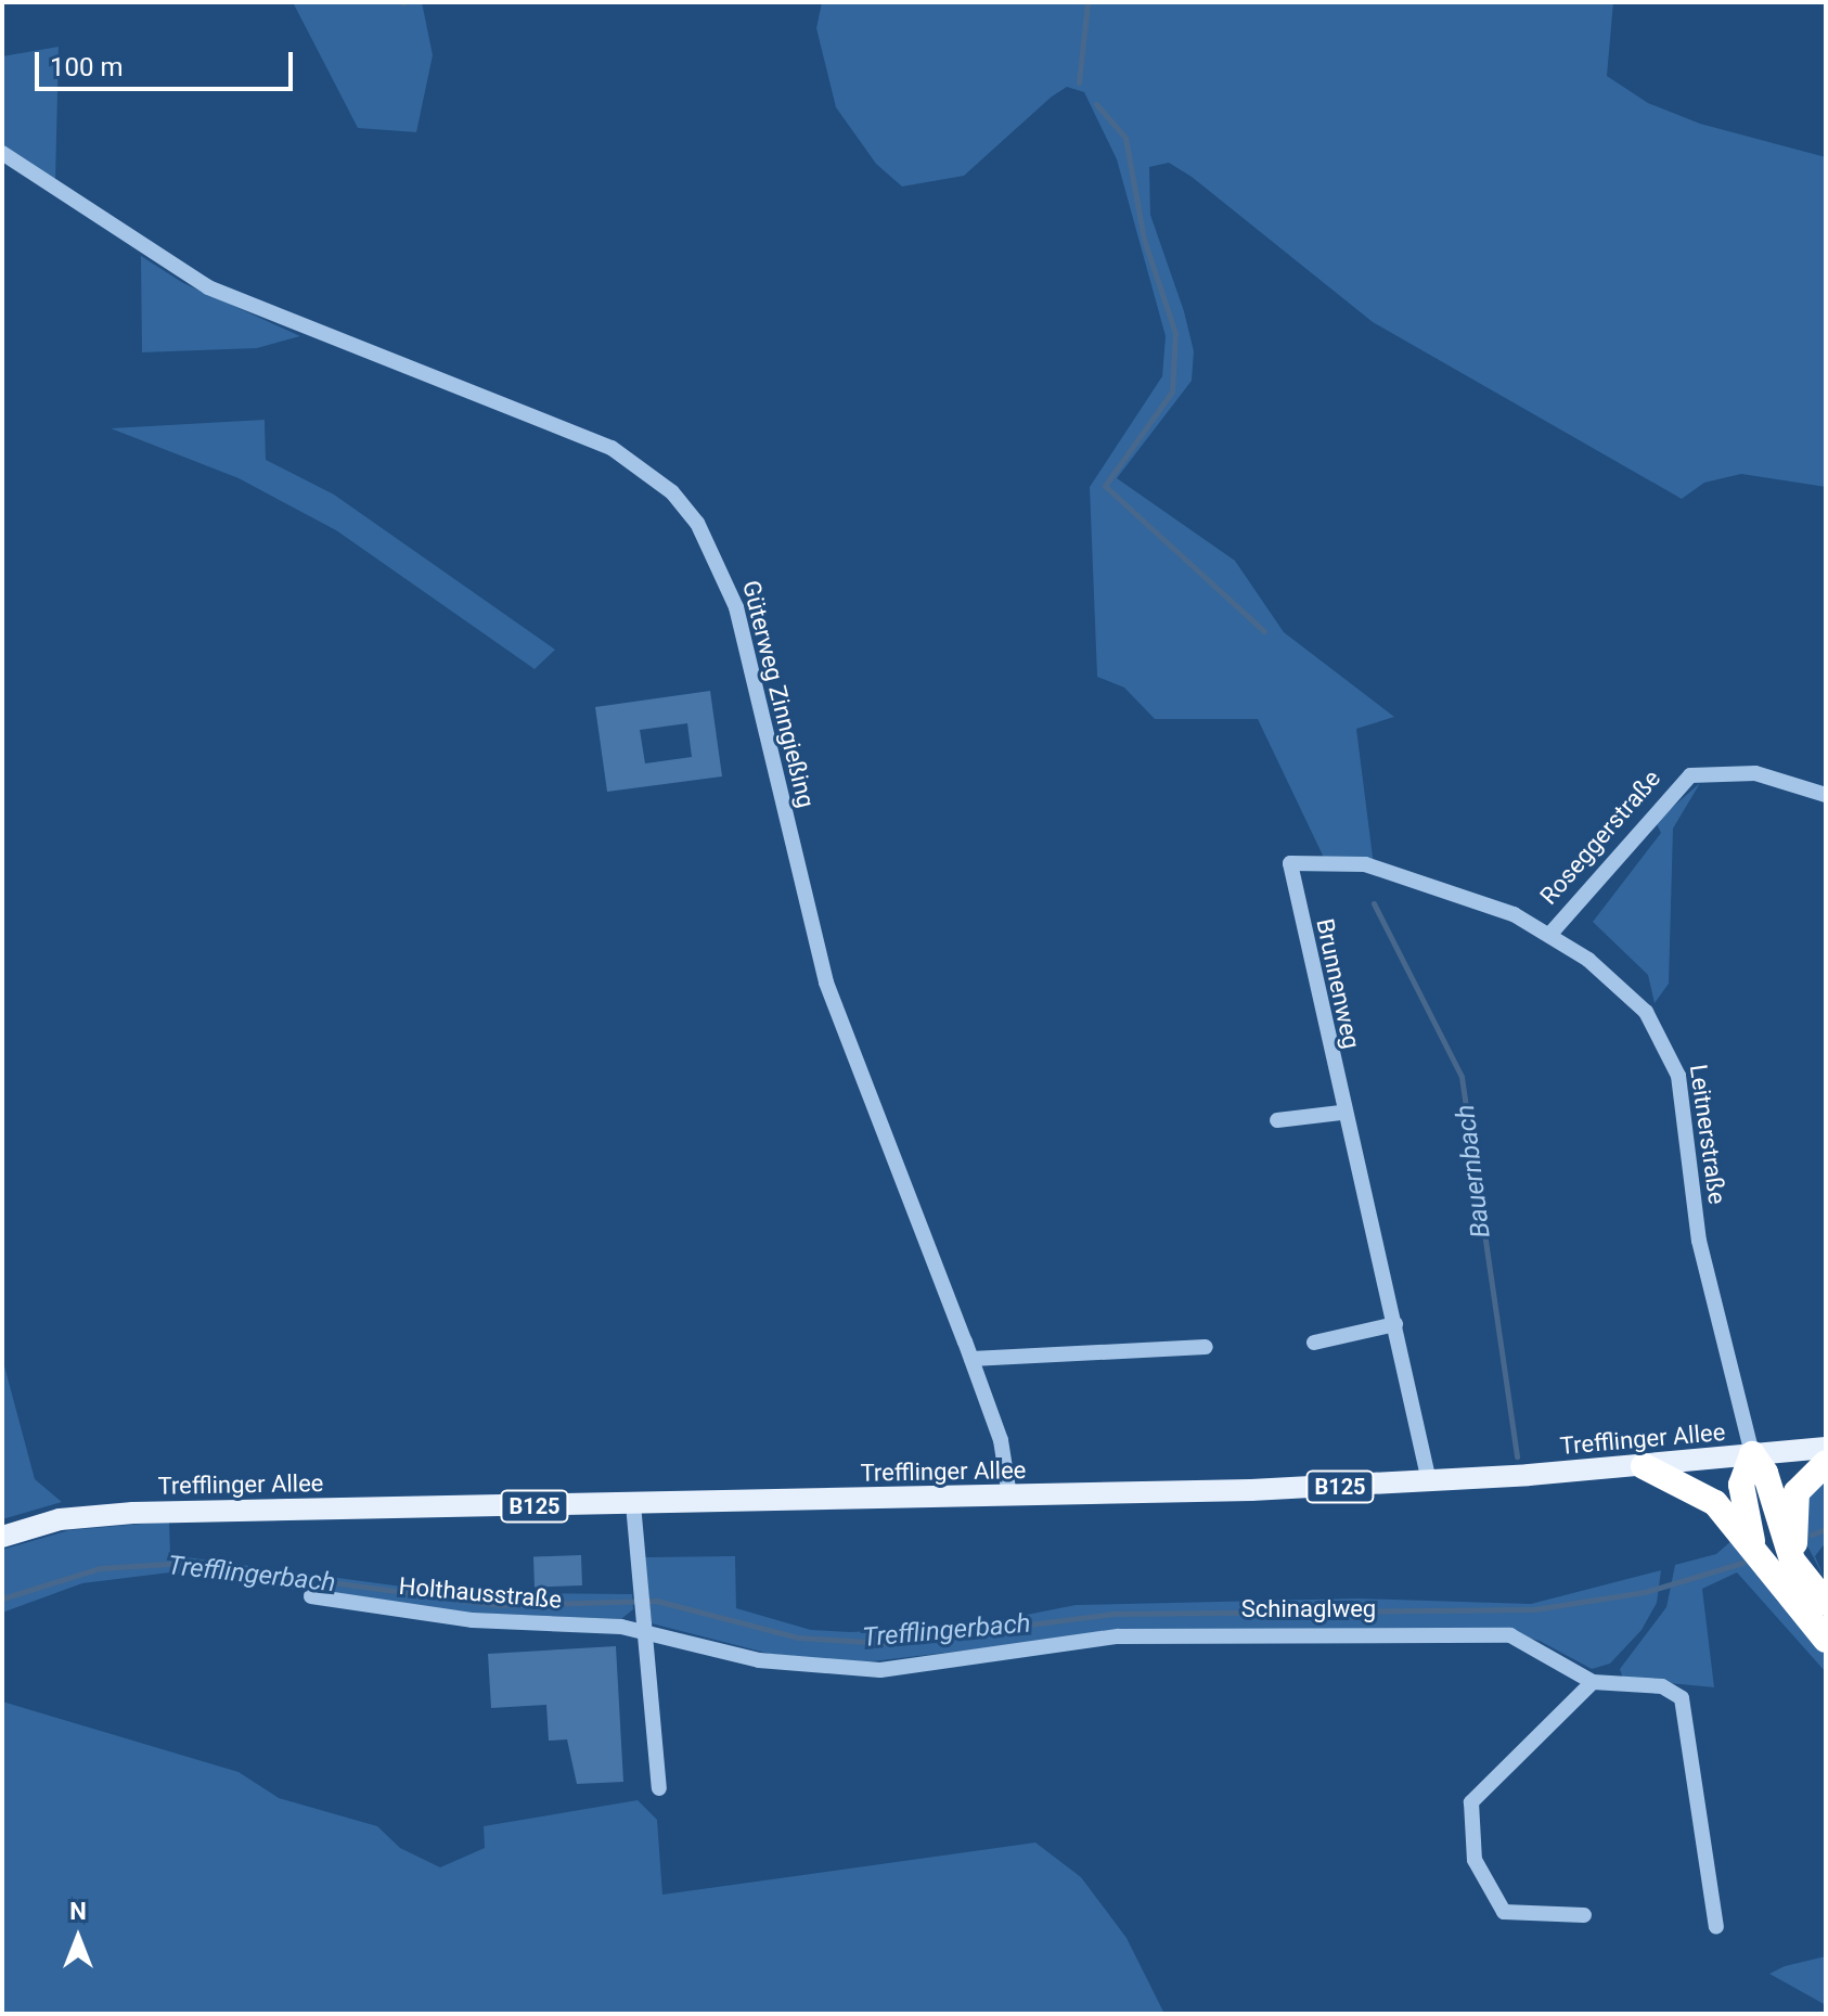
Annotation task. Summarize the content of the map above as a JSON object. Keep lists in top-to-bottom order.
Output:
{
  "streets": {
    "main road": ["Trefflinger Allee", "B125"],
    "street": [
      "Güterweg Zinngießing",
      "Roseggerstraße",
      "Brunnenweg",
      "Leitnerstraße",
      "Holthausstraße",
      "Schinaglweg"
    ]
  },
  "crossings": [
    ["Güterweg Zinngießing", "Trefflinger Allee"],
    ["Roseggerstraße", "Leitnerstraße"],
    ["Brunnenweg", "Leitnerstraße"],
    ["Brunnenweg", "Trefflinger Allee"],
    ["Leitnerstraße", "Trefflinger Allee"],
    ["Holthausstraße", "Schinaglweg"]
  ],
  "water": ["Bauernbach", "Trefflingerbach"],
  "scale_bar": "100 m",
  "north": "top"
}
